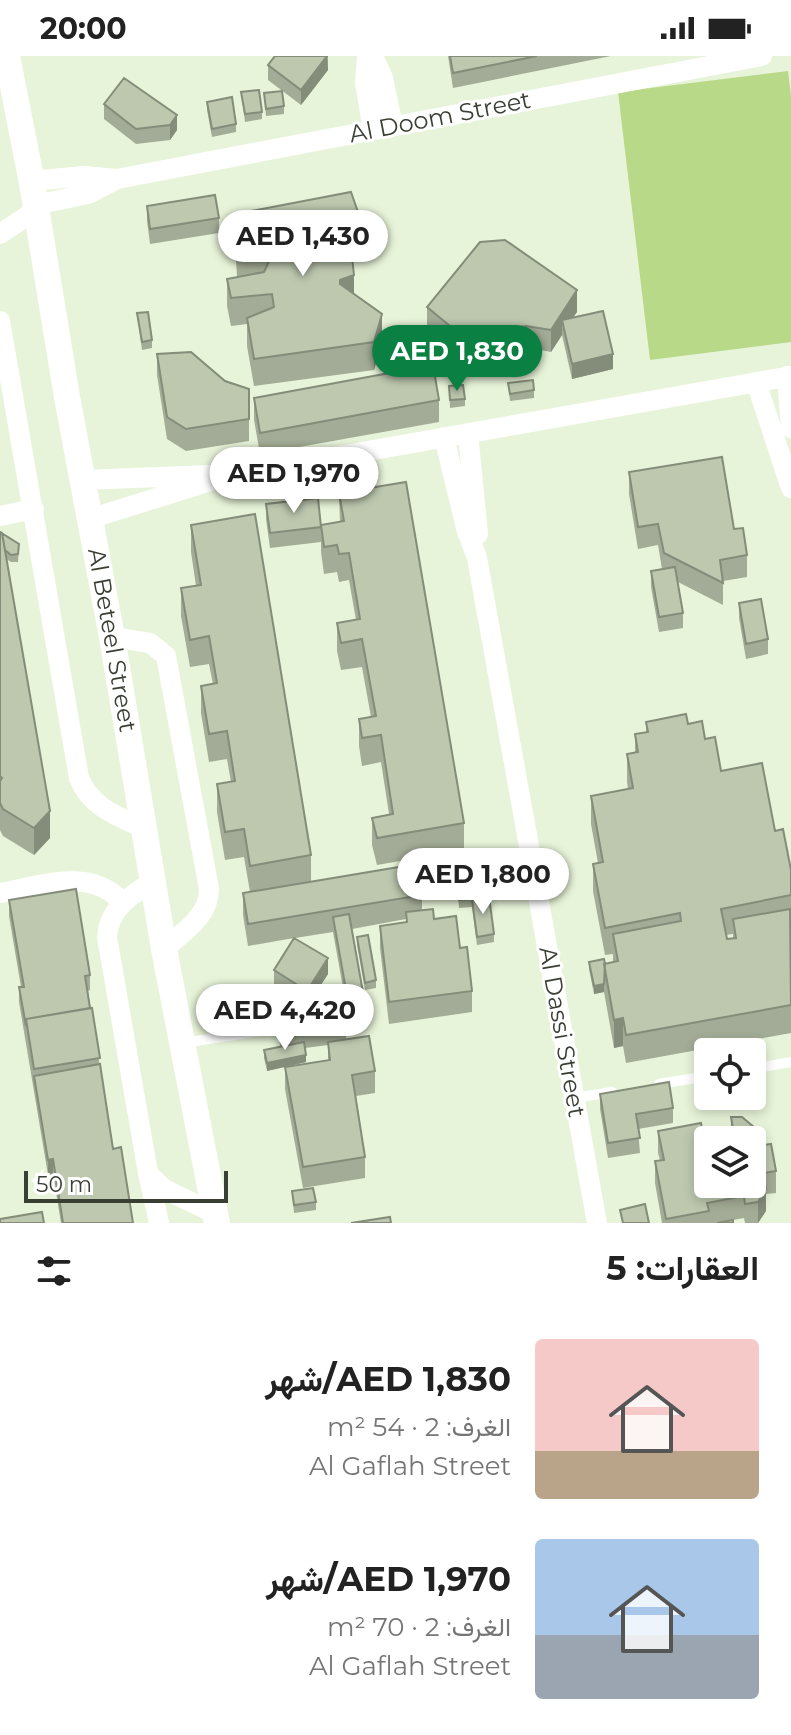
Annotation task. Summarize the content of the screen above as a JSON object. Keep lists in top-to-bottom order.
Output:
{
  "streets": {
    "street": ["Al Doom Street", "Al Beteel Street", "Al Dassi Street"]
  },
  "crossings": [
    ["Al Doom Street", "Al Beteel Street"]
  ],
  "scale_bar": "50 m",
  "page": {
    "status": "20:00",
    "price": [
      "AED 1,430",
      "AED 1,830",
      "AED 1,970",
      "AED 1,800",
      "AED 4,420"
    ],
    "scale": "50 m",
    "heading": "العقارات: 5",
    "list": [
      {
        "name": "AED 1,830/شهر",
        "note": "الغرف: 2 · 54 m² · Al Gaflah Street"
      },
      {
        "name": "AED 1,970/شهر",
        "note": "الغرف: 2 · 70 m² · Al Gaflah Street"
      }
    ]
  }
}
